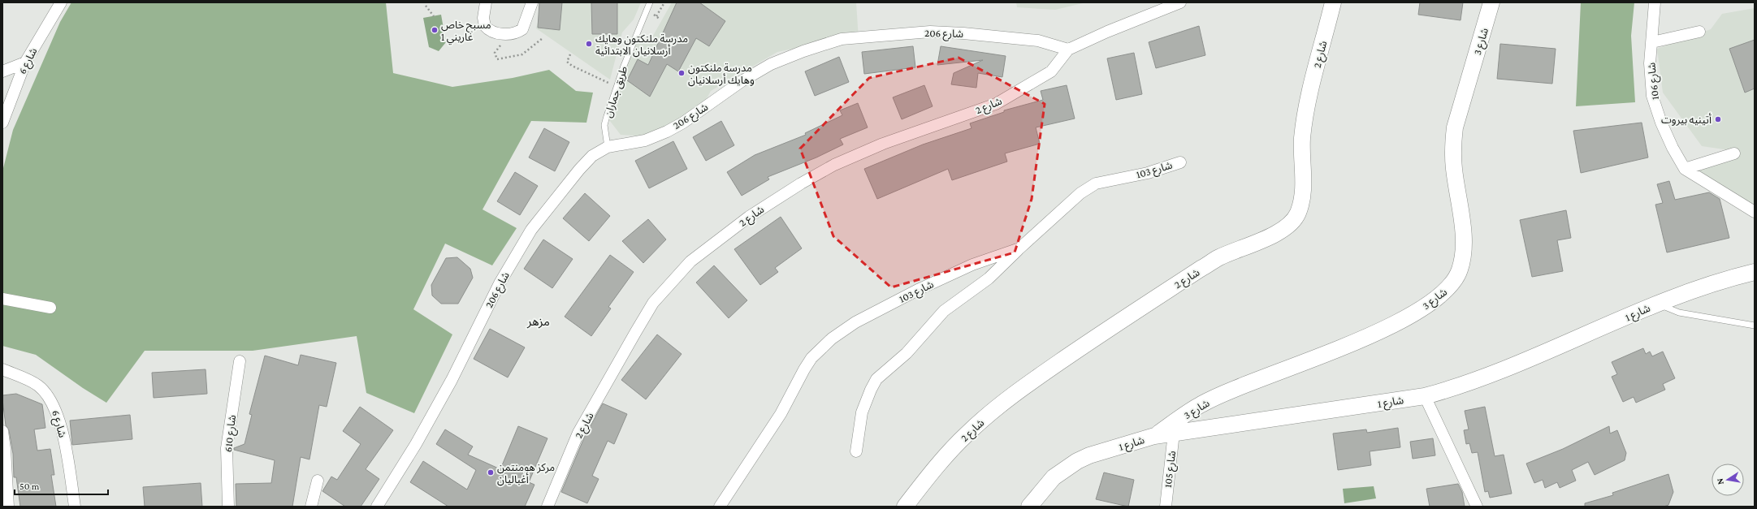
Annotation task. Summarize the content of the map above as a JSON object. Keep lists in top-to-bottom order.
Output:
{
  "streets": {
    "street": [
      "شارع 206",
      "شارع 3",
      "شارع 2",
      "شارع 6",
      "شارع 106",
      "شارع 103",
      "شارع 1",
      "شارع 610",
      "شارع 105"
    ],
    "lane": ["طريق جماران"]
  },
  "crossings": [
    ["شارع 206", "شارع 2"],
    ["شارع 206", "طريق جماران"],
    ["شارع 3", "شارع 1"],
    ["شارع 1", "شارع 105"]
  ],
  "districts": ["مزهر"],
  "places": [
    "مسبح خاص غاريني 1",
    "مدرسة ملنكتون وهايك أرسلانيان الابتدائية",
    "مدرسة ملنكتون وهايك أرسلانيان",
    "أتينيه بيروت",
    "مركز هومنتمن أغباليان"
  ],
  "scale_bar": "50 m",
  "north": "left"
}
